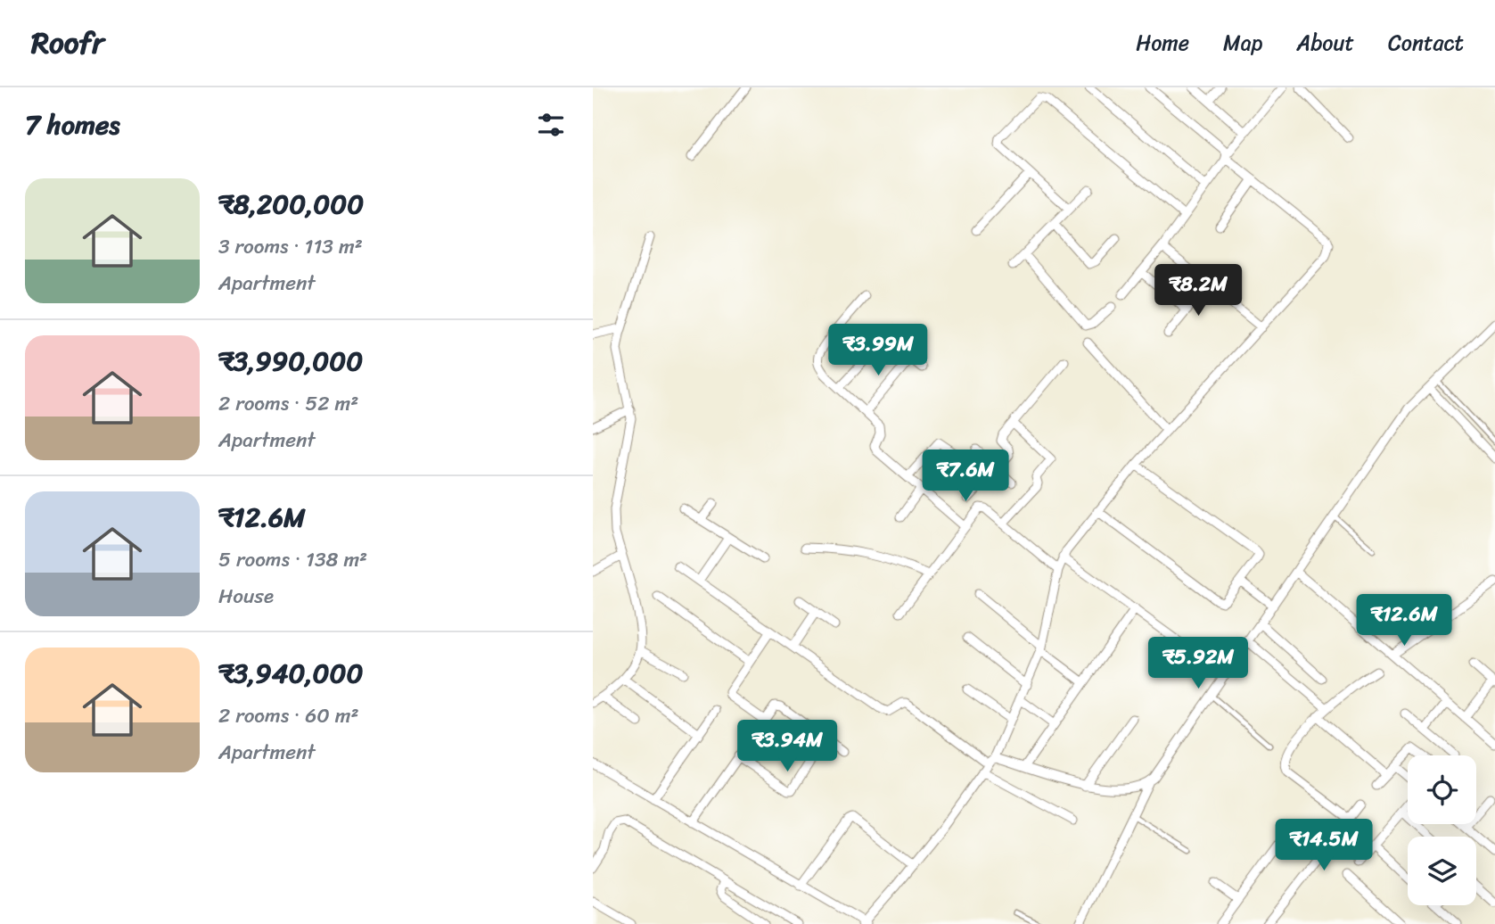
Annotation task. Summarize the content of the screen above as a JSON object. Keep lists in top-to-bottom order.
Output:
{
  "page": {
    "header": "Roofr",
    "nav": [
      "Home",
      "Map",
      "About",
      "Contact"
    ],
    "heading": "7 homes",
    "list": [
      {
        "name": "₹8,200,000",
        "note": "3 rooms · 113 m² · Apartment"
      },
      {
        "name": "₹3,990,000",
        "note": "2 rooms · 52 m² · Apartment"
      },
      {
        "name": "₹12.6M",
        "note": "5 rooms · 138 m² · House"
      },
      {
        "name": "₹3,940,000",
        "note": "2 rooms · 60 m² · Apartment"
      }
    ],
    "price": [
      "₹8.2M",
      "₹3.99M",
      "₹7.6M",
      "₹12.6M",
      "₹5.92M",
      "₹3.94M",
      "₹14.5M"
    ]
  }
}
